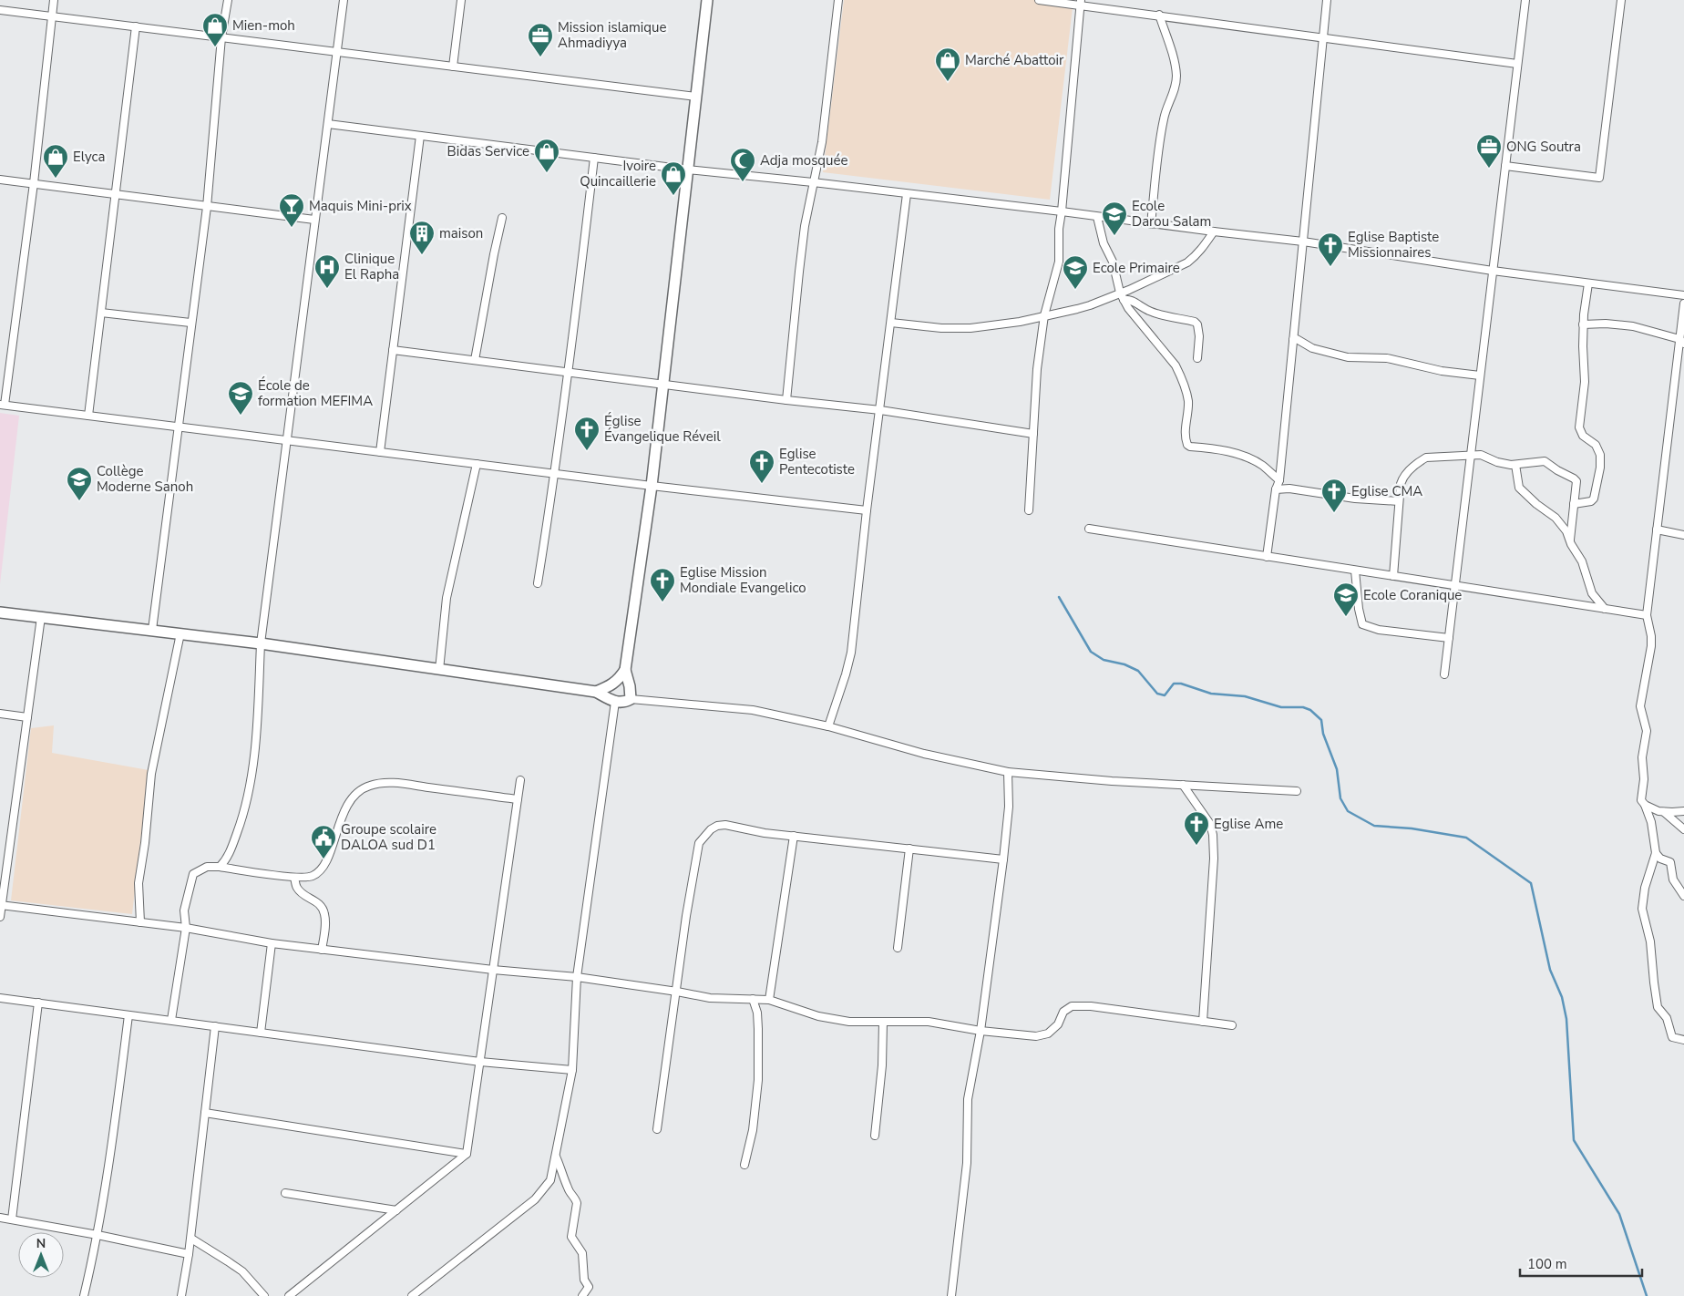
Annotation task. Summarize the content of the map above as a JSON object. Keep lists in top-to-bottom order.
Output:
{
  "places": {
    "shop": [
      "Mien-moh",
      "Marché Abattoir",
      "Bidas Service",
      "Elyca",
      "Ivoire Quincaillerie"
    ],
    "office": ["Mission islamique Ahmadiyya", "ONG Soutra"],
    "mosque": ["Adja mosquée"],
    "bar": ["Maquis Mini-prix"],
    "school or university": [
      "Ecole Darou Salam",
      "Ecole Primaire",
      "École de formation MEFIMA",
      "Collège Moderne Sanoh",
      "Ecole Coranique"
    ],
    "building": ["maison"],
    "church": [
      "Eglise Baptiste Missionnaires",
      "Église Évangelique Réveil",
      "Eglise Pentecotiste",
      "Eglise CMA",
      "Eglise Mission Mondiale Evangelico",
      "Eglise Ame"
    ],
    "hospital": ["Clinique El Rapha"],
    "public building": ["Groupe scolaire DALOA sud D1"]
  },
  "scale_bar": "100 m",
  "north": "top"
}
